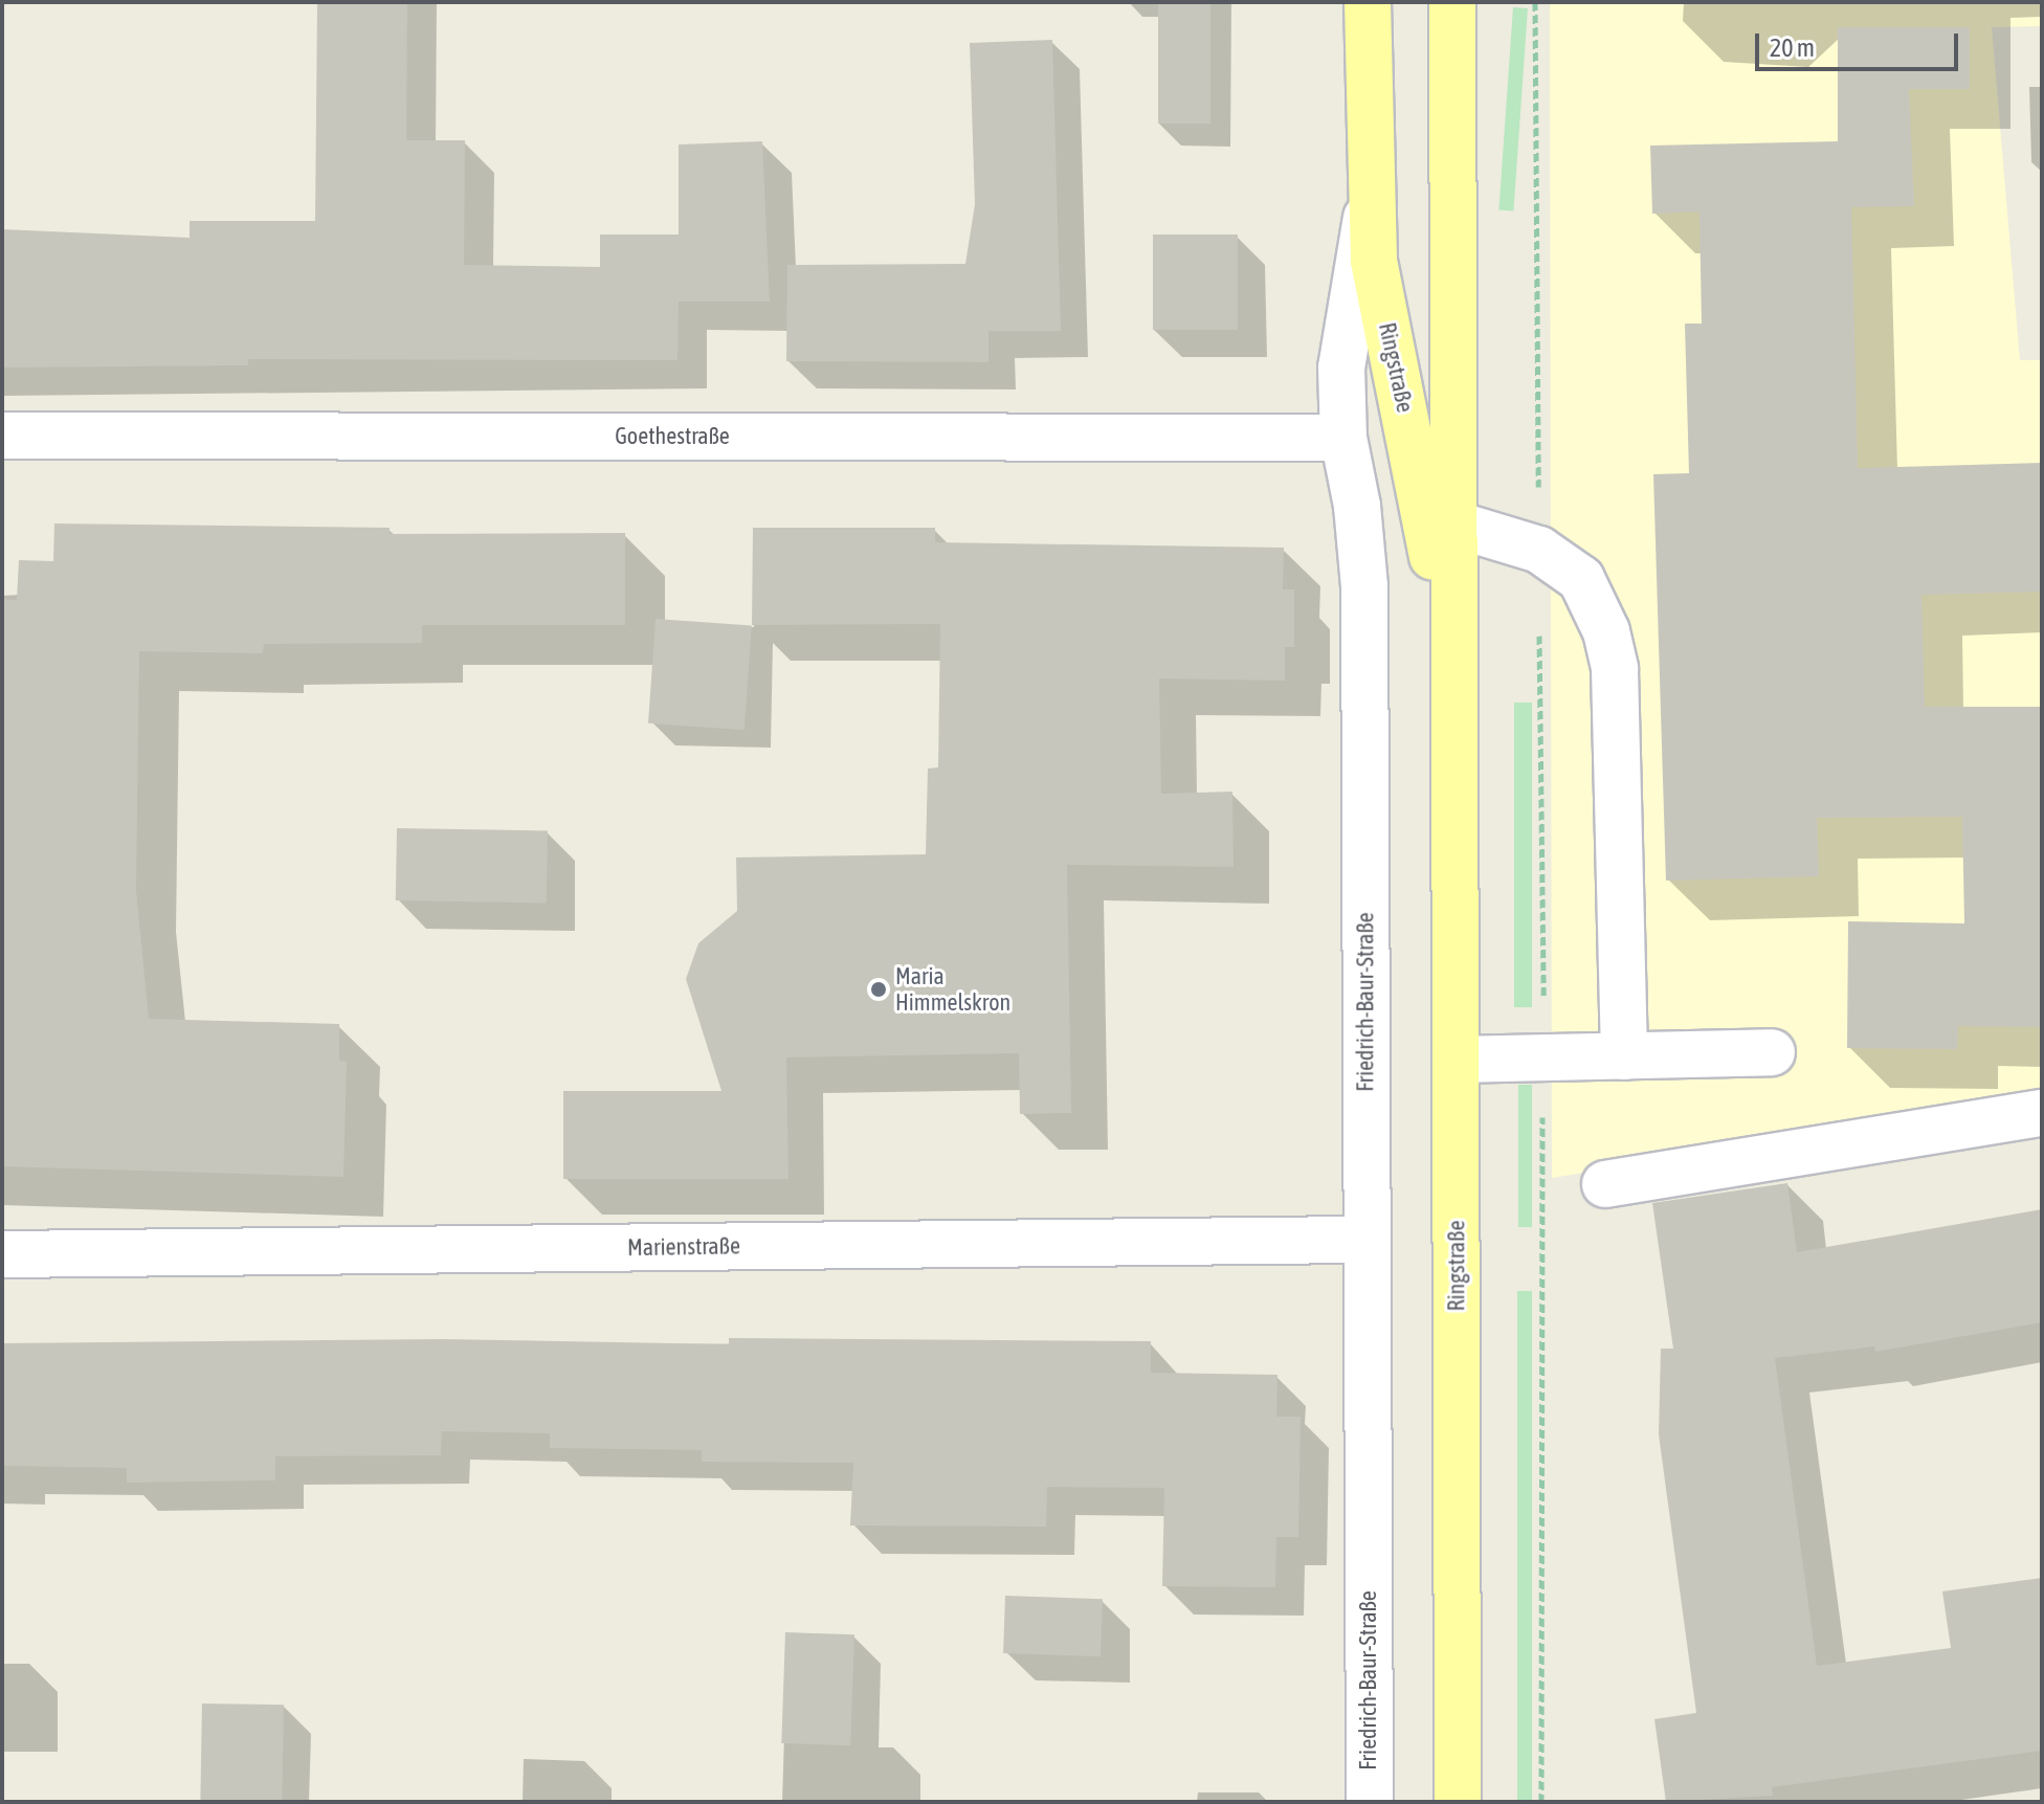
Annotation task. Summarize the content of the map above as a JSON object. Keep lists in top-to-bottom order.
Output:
{
  "streets": {
    "main road": ["Ringstraße"],
    "street": ["Goethestraße", "Friedrich-Baur-Straße", "Marienstraße"]
  },
  "crossings": [
    ["Ringstraße", "Friedrich-Baur-Straße"],
    ["Goethestraße", "Friedrich-Baur-Straße"],
    ["Friedrich-Baur-Straße", "Marienstraße"]
  ],
  "places": ["Maria Himmelskron"],
  "scale_bar": "20 m"
}
